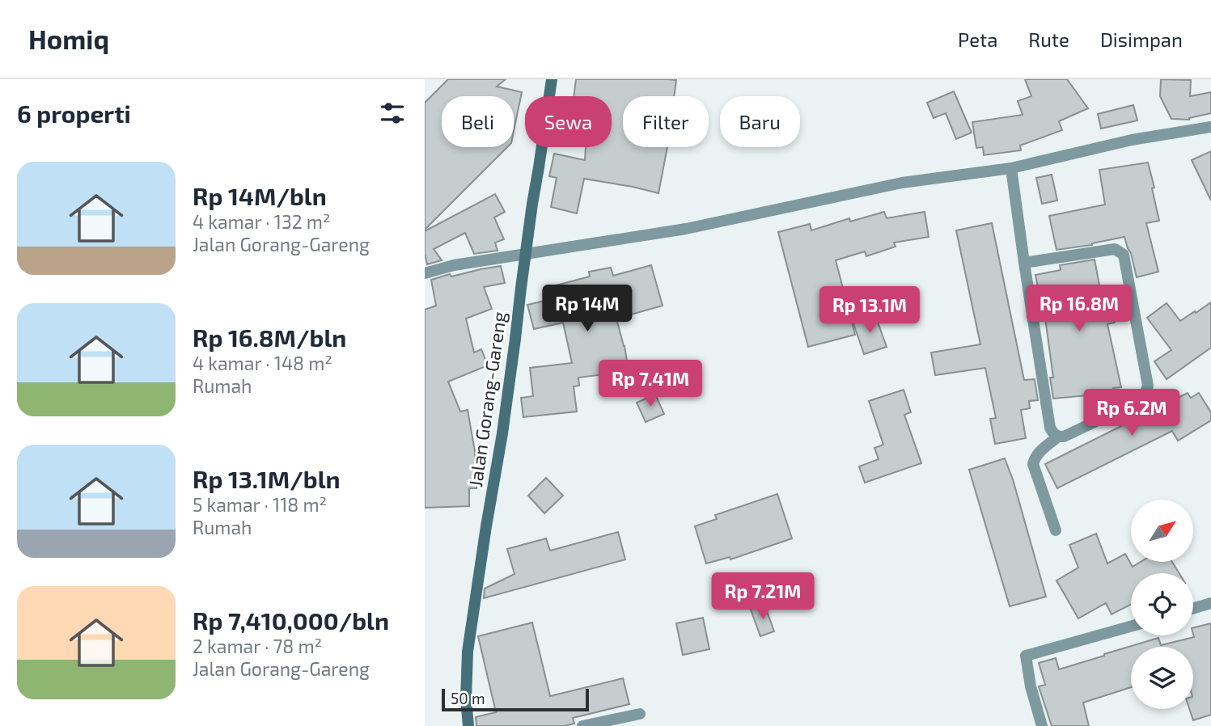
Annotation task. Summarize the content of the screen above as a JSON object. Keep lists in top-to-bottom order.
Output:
{
  "streets": {
    "main road": ["Jalan Gorang-Gareng"]
  },
  "scale_bar": "50 m",
  "north": "top right",
  "page": {
    "header": "Homiq",
    "nav": ["Peta", "Rute", "Disimpan"],
    "heading": "6 properti",
    "chip": [
      "Beli",
      "Sewa",
      "Filter",
      "Baru"
    ],
    "list": [
      {
        "name": "Rp 14M/bln",
        "note": "4 kamar · 132 m² · Jalan Gorang-Gareng"
      },
      {
        "name": "Rp 16.8M/bln",
        "note": "4 kamar · 148 m² · Rumah"
      },
      {
        "name": "Rp 13.1M/bln",
        "note": "5 kamar · 118 m² · Rumah"
      },
      {
        "name": "Rp 7,410,000/bln",
        "note": "2 kamar · 78 m² · Jalan Gorang-Gareng"
      }
    ],
    "price": [
      "Rp 14M",
      "Rp 16.8M",
      "Rp 13.1M",
      "Rp 7.41M",
      "Rp 6.2M",
      "Rp 7.21M"
    ],
    "scale": "50 m"
  }
}
